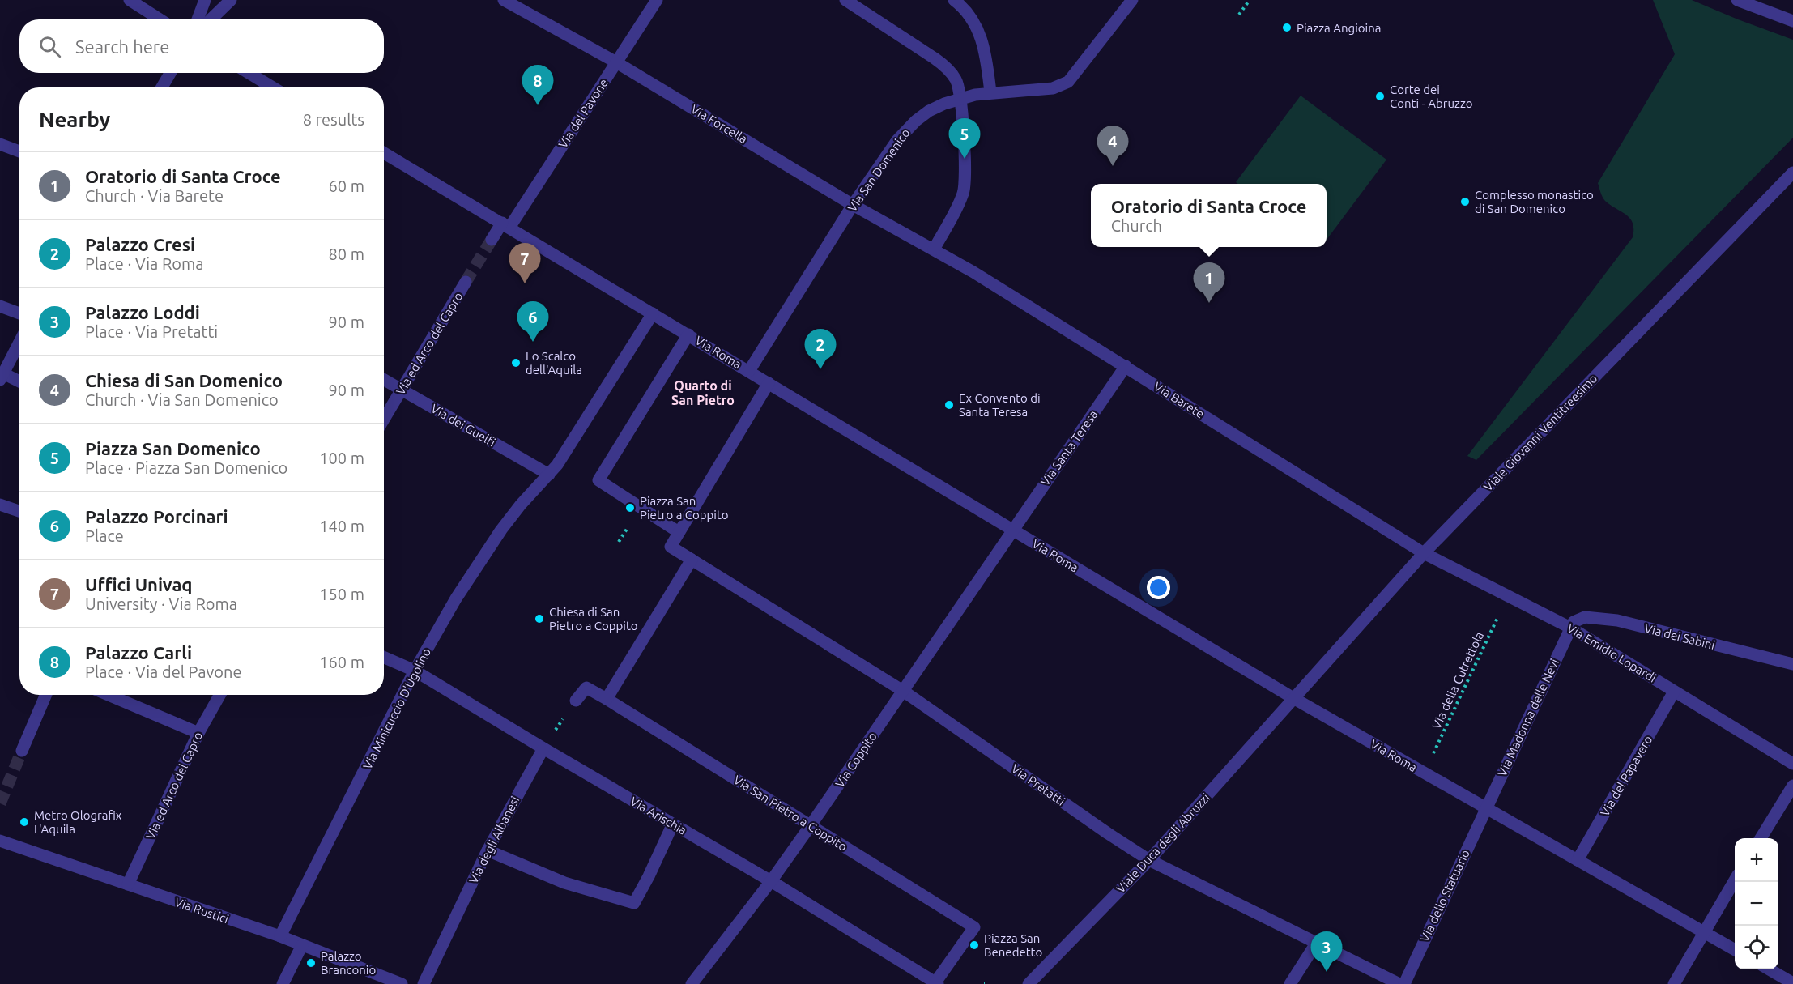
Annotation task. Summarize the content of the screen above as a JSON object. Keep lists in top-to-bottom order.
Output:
{
  "streets": {
    "street": [
      "Via del Pavone",
      "Via Forcella",
      "Via San Domenico",
      "Via ed Arco del Capro",
      "Via Roma",
      "Via Barete",
      "Via dei Guelfi",
      "Viale Giovanni Ventitreesimo",
      "Via Santa Teresa",
      "Via dei Sabini",
      "Via Emidio Lopardi",
      "Via Minicuccio D'Ugolino",
      "Via Madonna delle Nevi",
      "Via Coppito",
      "Via del Papavero",
      "Via Pretatti",
      "Via San Pietro a Coppito",
      "Via Arischia",
      "Via degli Albanesi",
      "Viale Duca degli Abruzzi",
      "Via dello Statuario",
      "Via Rustici"
    ],
    "path": ["Via della Cutrettola"]
  },
  "crossings": [
    ["Via del Pavone", "Via Forcella"],
    ["Via del Pavone", "Via Roma"],
    ["Via Forcella", "Via San Domenico"],
    ["Via Forcella", "Via Barete"],
    ["Via San Domenico", "Via Roma"],
    ["Via ed Arco del Capro", "Via dei Guelfi"],
    ["Via ed Arco del Capro", "Via Rustici"],
    ["Via Roma", "Viale Giovanni Ventitreesimo"],
    ["Via Roma", "Via Santa Teresa"],
    ["Via Roma", "Via della Cutrettola"],
    ["Via Roma", "Via Madonna delle Nevi"],
    ["Via Roma", "Via Coppito"],
    ["Via Roma", "Via del Papavero"],
    ["Via Roma", "Viale Duca degli Abruzzi"],
    ["Via Roma", "Via dello Statuario"],
    ["Via Barete", "Viale Giovanni Ventitreesimo"],
    ["Via Barete", "Via Santa Teresa"],
    ["Via Barete", "Via Emidio Lopardi"],
    ["Via dei Guelfi", "Via Minicuccio D'Ugolino"],
    ["Viale Giovanni Ventitreesimo", "Via Emidio Lopardi"],
    ["Viale Giovanni Ventitreesimo", "Viale Duca degli Abruzzi"],
    ["Via Santa Teresa", "Via Coppito"],
    ["Via dei Sabini", "Via Emidio Lopardi"],
    ["Via dei Sabini", "Via Madonna delle Nevi"],
    ["Via Emidio Lopardi", "Via della Cutrettola"],
    ["Via Emidio Lopardi", "Via Madonna delle Nevi"],
    ["Via Emidio Lopardi", "Via del Papavero"],
    ["Via Minicuccio D'Ugolino", "Via Arischia"],
    ["Via Minicuccio D'Ugolino", "Via Rustici"],
    ["Via Madonna delle Nevi", "Via dello Statuario"],
    ["Via Coppito", "Via Pretatti"],
    ["Via Coppito", "Via San Pietro a Coppito"],
    ["Via Coppito", "Via Arischia"],
    ["Via Pretatti", "Viale Duca degli Abruzzi"],
    ["Via San Pietro a Coppito", "Via Arischia"],
    ["Via Arischia", "Via degli Albanesi"]
  ],
  "districts": ["Quarto di San Pietro"],
  "places": [
    "Piazza Angioina",
    "Corte dei Conti - Abruzzo",
    "Complesso monastico di San Domenico",
    "Lo Scalco dell'Aquila",
    "Ex Convento di Santa Teresa",
    "Piazza San Pietro a Coppito",
    "Chiesa di San Pietro a Coppito",
    "Metro Olografix L'Aquila",
    "Piazza San Benedetto",
    "Palazzo Branconio"
  ],
  "page": {
    "search": "Search here",
    "pins": [
      "8",
      "5",
      "4",
      "7",
      "1",
      "6",
      "2",
      "3"
    ],
    "heading": ["Nearby", "8 results"],
    "list": [
      {
        "mark": "1",
        "name": "Oratorio di Santa Croce",
        "note": "Church · Via Barete",
        "value": "60 m"
      },
      {
        "mark": "2",
        "name": "Palazzo Cresi",
        "note": "Place · Via Roma",
        "value": "80 m"
      },
      {
        "mark": "3",
        "name": "Palazzo Loddi",
        "note": "Place · Via Pretatti",
        "value": "90 m"
      },
      {
        "mark": "4",
        "name": "Chiesa di San Domenico",
        "note": "Church · Via San Domenico",
        "value": "90 m"
      },
      {
        "mark": "5",
        "name": "Piazza San Domenico",
        "note": "Place · Piazza San Domenico",
        "value": "100 m"
      },
      {
        "mark": "6",
        "name": "Palazzo Porcinari",
        "note": "Place",
        "value": "140 m"
      },
      {
        "mark": "7",
        "name": "Uffici Univaq",
        "note": "University · Via Roma",
        "value": "150 m"
      },
      {
        "mark": "8",
        "name": "Palazzo Carli",
        "note": "Place · Via del Pavone",
        "value": "160 m"
      }
    ],
    "popup": ["Oratorio di Santa Croce", "Church"],
    "map_buttons": ["+", "−"]
  }
}
